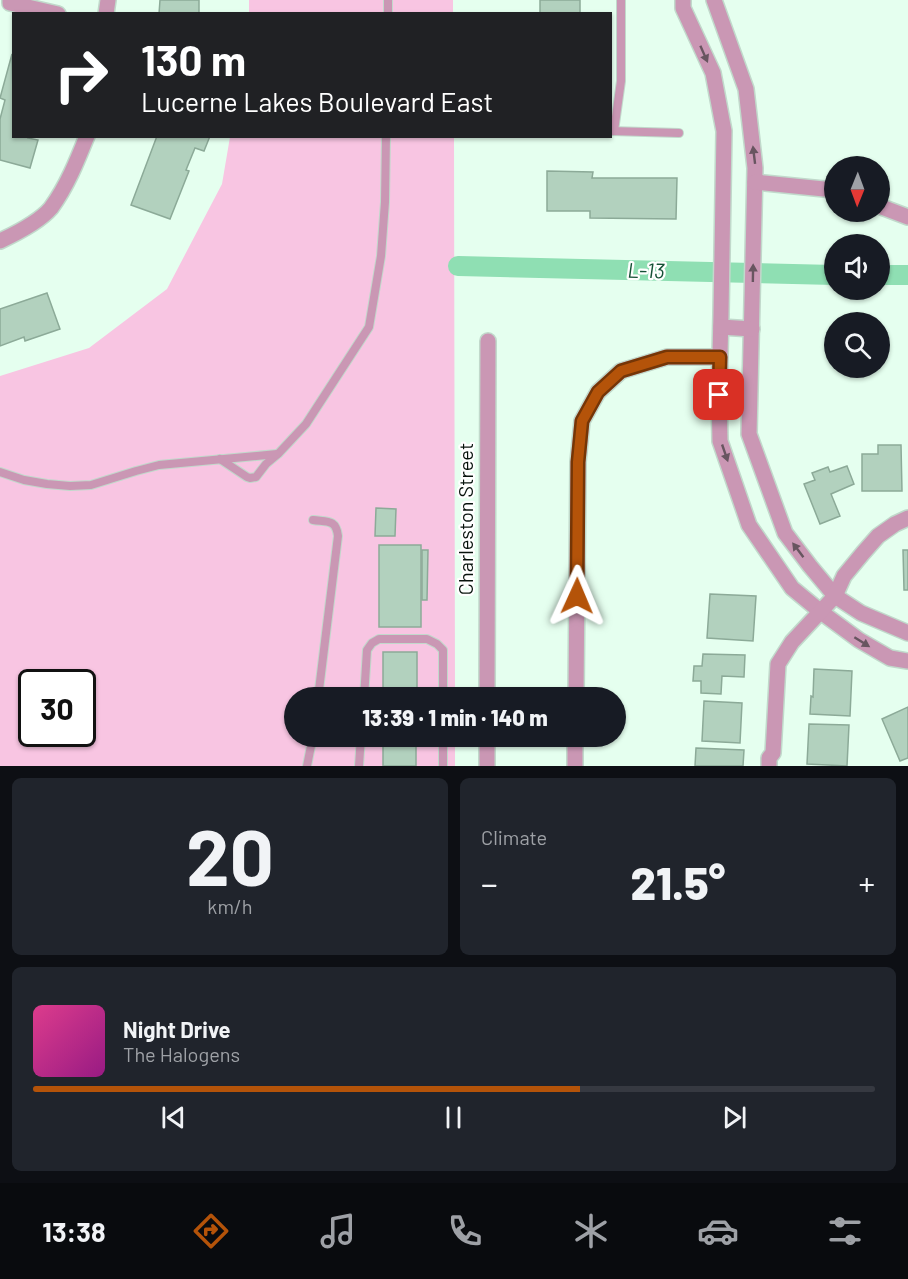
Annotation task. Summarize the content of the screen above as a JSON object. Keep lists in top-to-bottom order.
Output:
{
  "streets": {
    "street": ["Charleston Street"]
  },
  "water": ["L-13"],
  "north": "bottom",
  "page": {
    "turn": ["130 m", "Lucerne Lakes Boulevard East"],
    "limit": "30",
    "trip": "13:39 · 1 min · 140 m",
    "tile": [
      ["20", "km/h"],
      "Climate"
    ],
    "heat": ["−", "21.5°", "+"],
    "song": ["Night Drive", "The Halogens"],
    "tabs": "13:38"
  }
}
